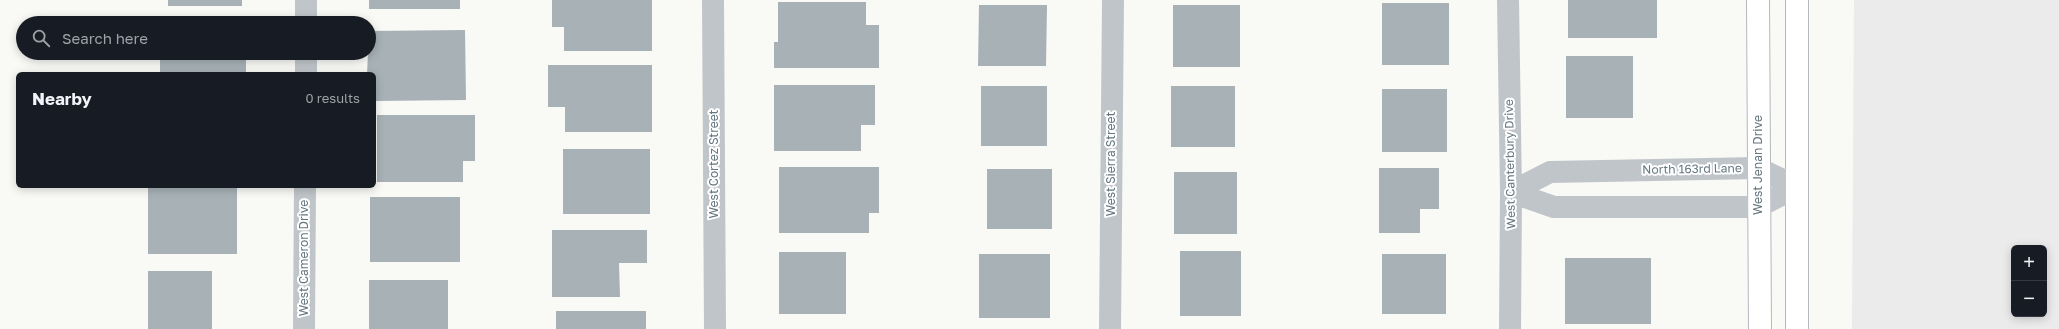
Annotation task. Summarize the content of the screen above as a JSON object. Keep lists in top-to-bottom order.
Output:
{
  "streets": {
    "street": [
      "West Cortez Street",
      "West Sierra Street",
      "West Canterbury Drive",
      "West Jenan Drive",
      "North 163rd Lane",
      "West Cameron Drive"
    ]
  },
  "crossings": [
    ["West Canterbury Drive", "North 163rd Lane"],
    ["West Jenan Drive", "North 163rd Lane"]
  ],
  "page": {
    "search": "Search here",
    "heading": ["Nearby", "0 results"],
    "map_buttons": ["+", "−"]
  }
}
